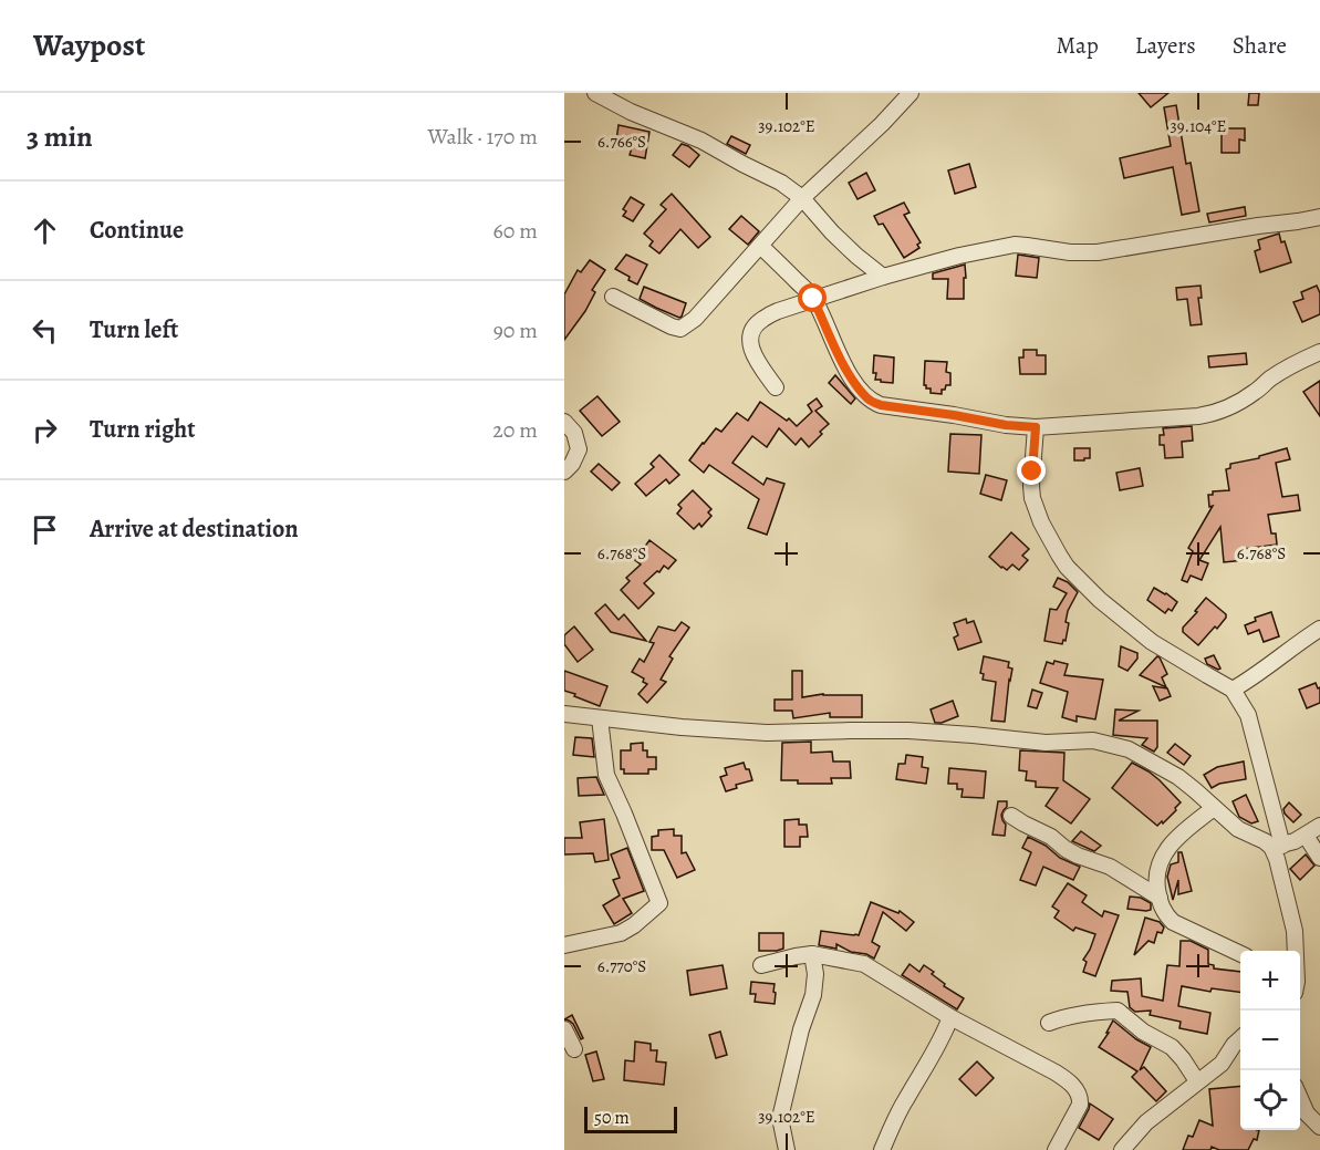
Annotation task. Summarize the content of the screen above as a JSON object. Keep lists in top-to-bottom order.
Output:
{
  "scale_bar": "50 m",
  "page": {
    "header": "Waypost",
    "nav": ["Map", "Layers", "Share"],
    "heading": ["3 min", "Walk · 170 m"],
    "list": [
      ["Continue", "60 m"],
      ["Turn left", "90 m"],
      ["Turn right", "20 m"],
      "Arrive at destination"
    ],
    "map_buttons": ["+", "−"],
    "scale": "50 m"
  },
  "coordinates": [
    "39.102°E",
    "39.104°E",
    "6.766°S",
    "6.768°S",
    "6.770°S"
  ]
}
